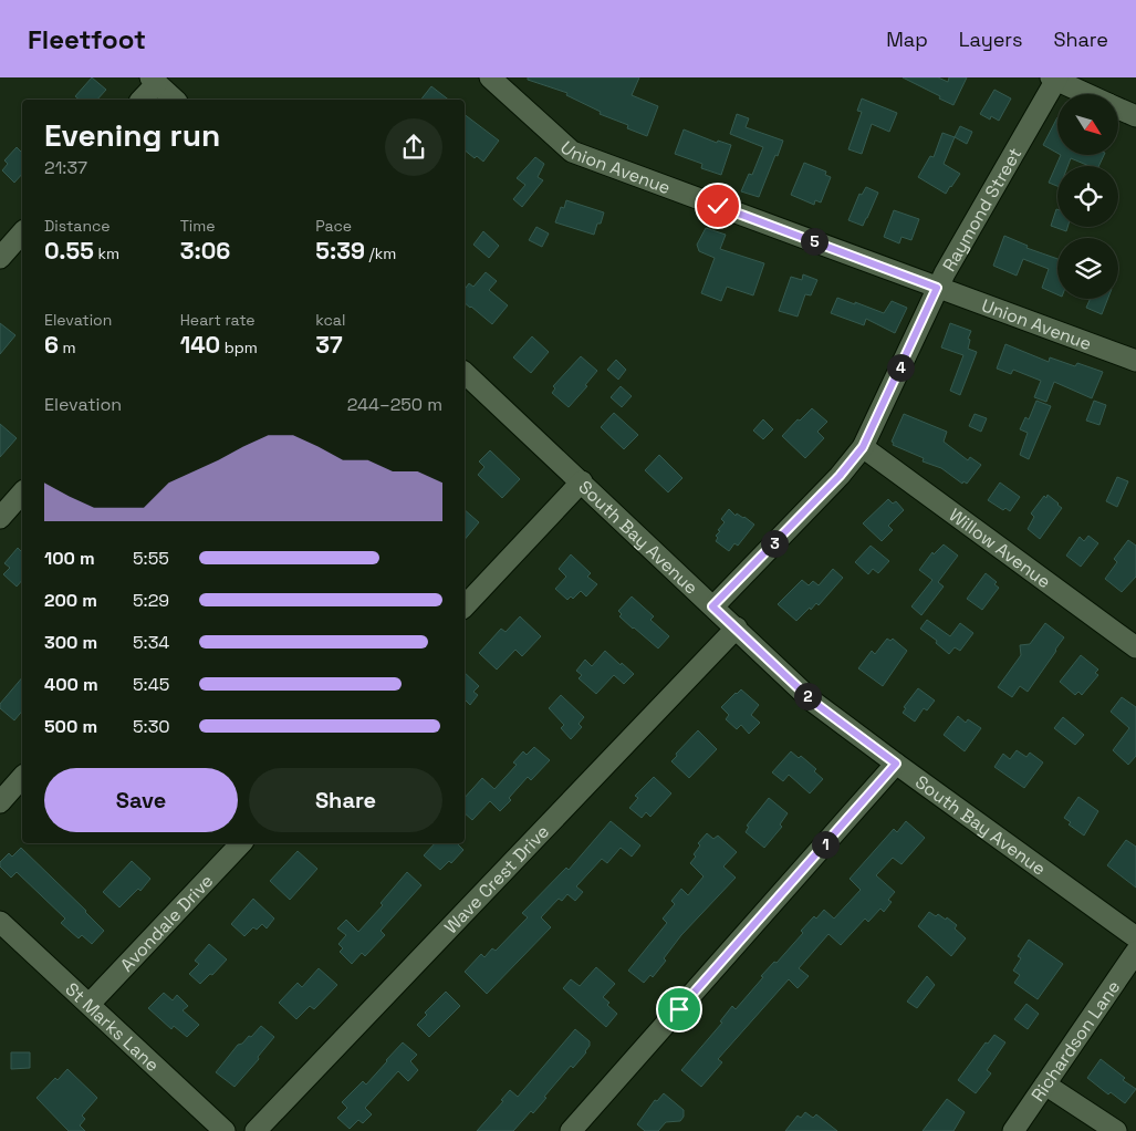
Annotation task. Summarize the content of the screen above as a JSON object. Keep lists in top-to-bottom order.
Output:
{
  "streets": {
    "street": [
      "Union Avenue",
      "Raymond Street",
      "South Bay Avenue",
      "Willow Avenue",
      "Wave Crest Drive",
      "Avondale Drive",
      "St Marks Lane",
      "Richardson Lane"
    ]
  },
  "crossings": [
    ["Union Avenue", "Raymond Street"],
    ["Raymond Street", "South Bay Avenue"],
    ["Raymond Street", "Willow Avenue"],
    ["South Bay Avenue", "Wave Crest Drive"],
    ["Avondale Drive", "St Marks Lane"]
  ],
  "north": "bottom right",
  "page": {
    "header": "Fleetfoot",
    "nav": ["Map", "Layers", "Share"],
    "heading": ["Evening run", "21:37"],
    "stats": [
      ["Distance", "0.55 km"],
      ["Time", "3:06"],
      ["Pace", "5:39 /km"],
      ["Elevation", "6 m"],
      ["Heart rate", "140 bpm"],
      ["kcal", "37"]
    ],
    "pins": [
      "5",
      "4",
      "3",
      "2",
      "1"
    ],
    "chart": ["Elevation", "244–250 m"],
    "list": [
      {
        "name": "100 m",
        "note": "5:55"
      },
      {
        "name": "200 m",
        "note": "5:29"
      },
      {
        "name": "300 m",
        "note": "5:34"
      },
      {
        "name": "400 m",
        "note": "5:45"
      },
      {
        "name": "500 m",
        "note": "5:30"
      }
    ],
    "buttons": ["Save", "Share"]
  }
}
